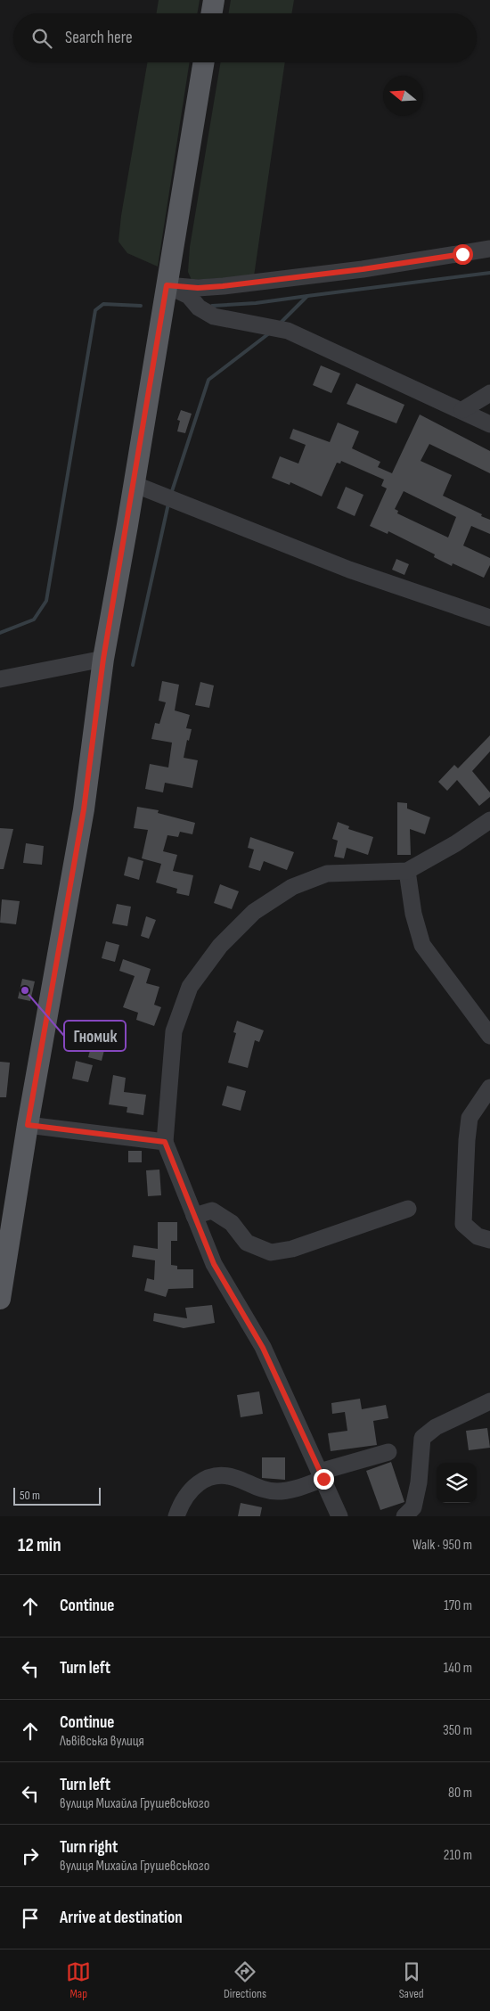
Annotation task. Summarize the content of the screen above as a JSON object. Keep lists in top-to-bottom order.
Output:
{
  "places": ["Гномик"],
  "scale_bar": "50 m",
  "north": "left",
  "page": {
    "search": "Search here",
    "scale": "50 m",
    "heading": ["12 min", "Walk · 950 m"],
    "list": [
      ["Continue", "170 m"],
      ["Turn left", "140 m"],
      ["Continue", "Львівська вулиця", "350 m"],
      ["Turn left", "вулиця Михайла Грушевського", "80 m"],
      ["Turn right", "вулиця Михайла Грушевського", "210 m"],
      "Arrive at destination"
    ],
    "nav": ["Map", "Directions", "Saved"]
  }
}
